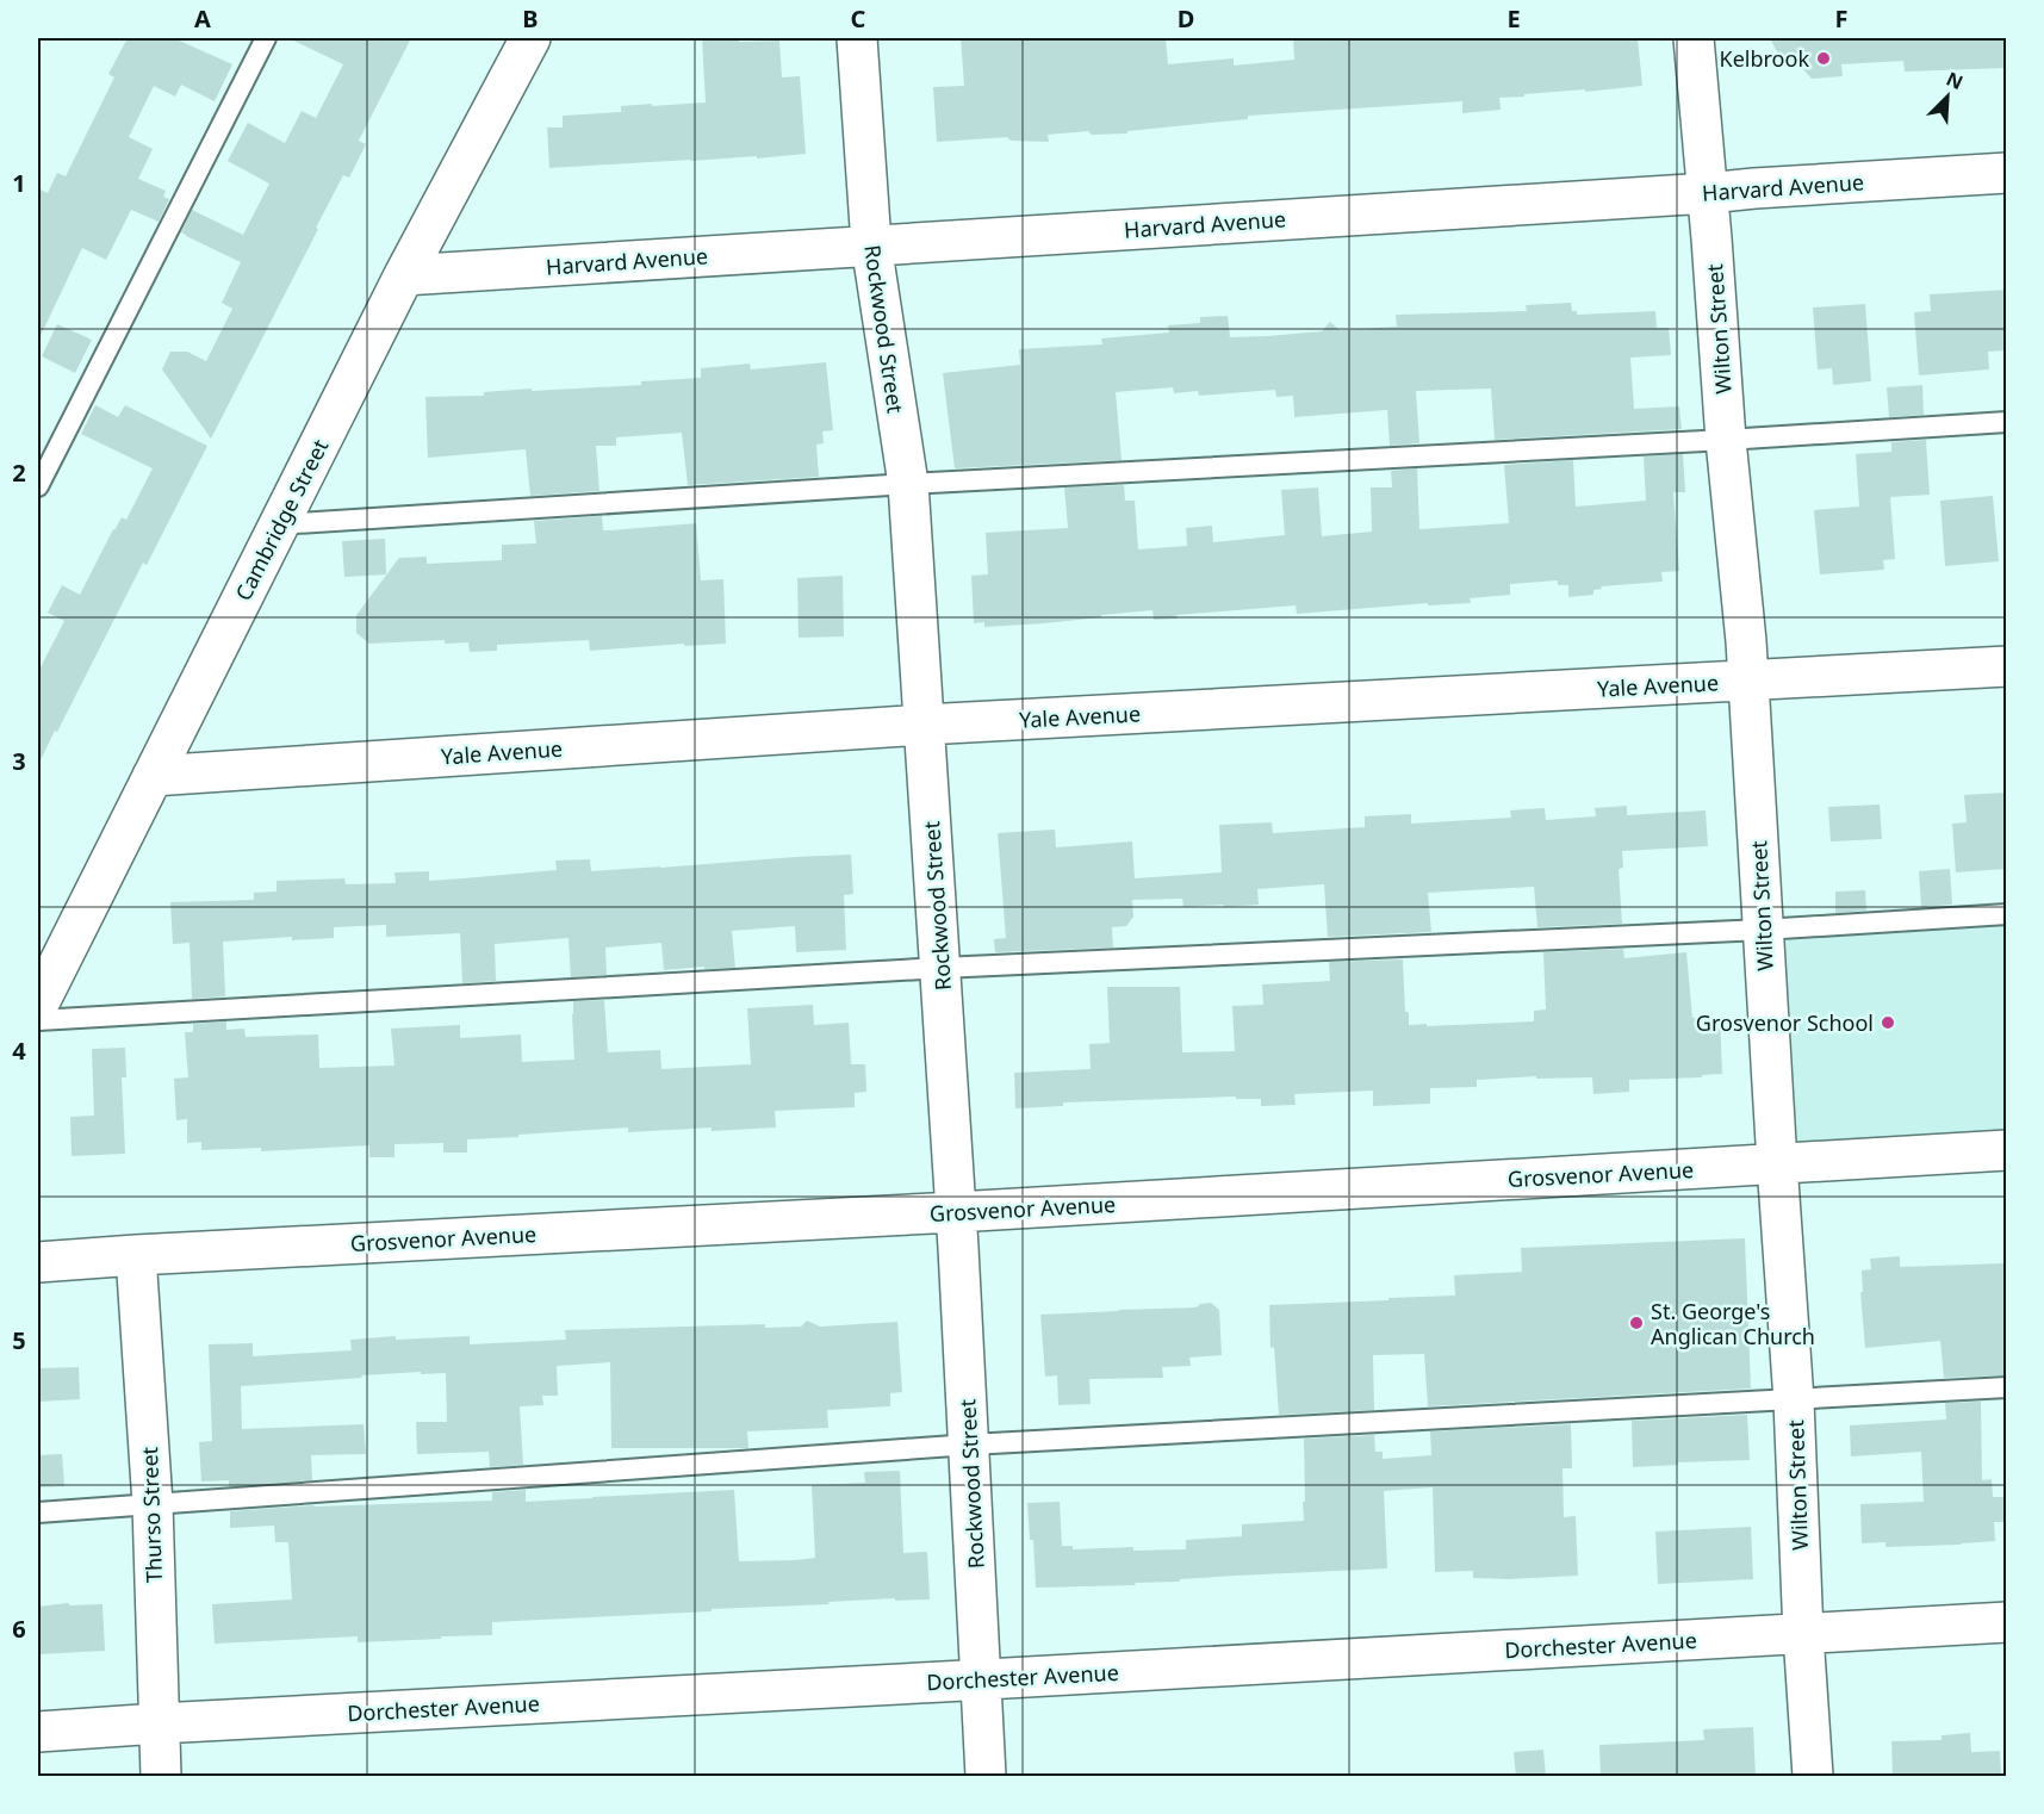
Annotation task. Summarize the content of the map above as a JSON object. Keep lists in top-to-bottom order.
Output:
{
  "streets": {
    "street": [
      "Harvard Avenue",
      "Rockwood Street",
      "Wilton Street",
      "Cambridge Street",
      "Yale Avenue",
      "Grosvenor Avenue",
      "Thurso Street",
      "Dorchester Avenue"
    ]
  },
  "crossings": [
    ["Harvard Avenue", "Rockwood Street"],
    ["Harvard Avenue", "Wilton Street"],
    ["Harvard Avenue", "Cambridge Street"],
    ["Rockwood Street", "Yale Avenue"],
    ["Rockwood Street", "Grosvenor Avenue"],
    ["Rockwood Street", "Dorchester Avenue"],
    ["Wilton Street", "Yale Avenue"],
    ["Wilton Street", "Grosvenor Avenue"],
    ["Wilton Street", "Dorchester Avenue"],
    ["Cambridge Street", "Yale Avenue"],
    ["Grosvenor Avenue", "Thurso Street"],
    ["Thurso Street", "Dorchester Avenue"]
  ],
  "places": ["Kelbrook", "Grosvenor School", "St. George's Anglican Church"],
  "north": "top right",
  "grid": {
    "columns": [
      "A",
      "B",
      "C",
      "D",
      "E",
      "F"
    ],
    "rows": [
      "1",
      "2",
      "3",
      "4",
      "5",
      "6"
    ]
  }
}
